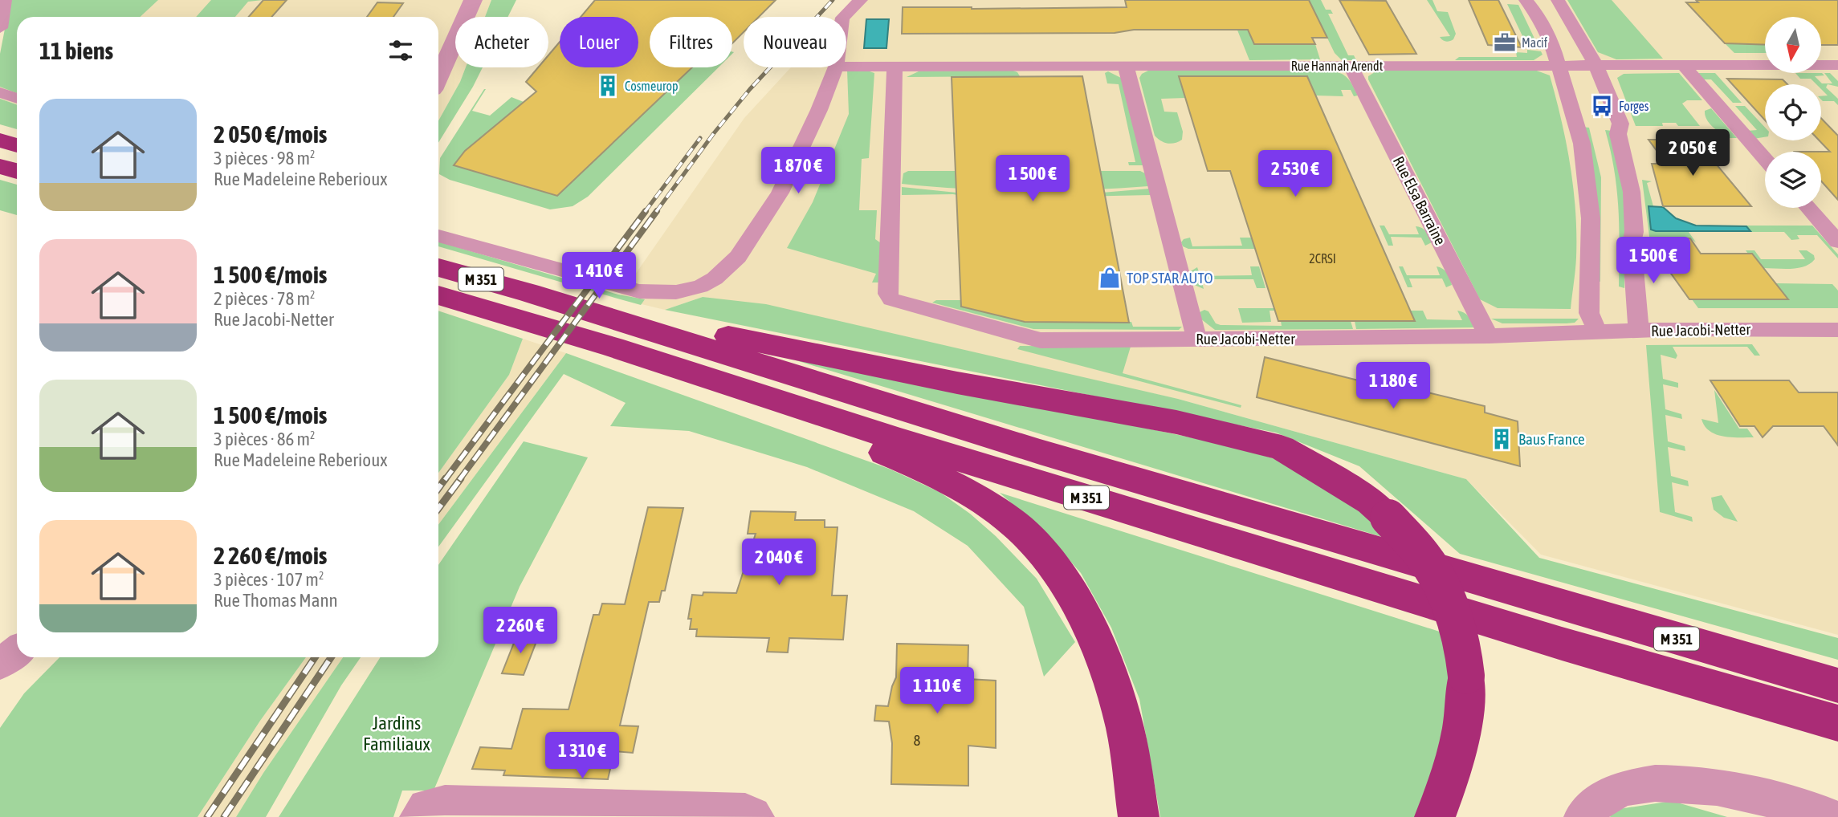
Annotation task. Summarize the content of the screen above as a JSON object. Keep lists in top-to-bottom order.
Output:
{
  "streets": {
    "highway": ["M 351"],
    "street": ["Rue Hannah Arendt", "Rue Elsa Barraine", "Rue Jacobi-Netter"]
  },
  "crossings": [
    ["Rue Hannah Arendt", "Rue Elsa Barraine"],
    ["Rue Hannah Arendt", "Rue Jacobi-Netter"],
    ["Rue Elsa Barraine", "Rue Jacobi-Netter"]
  ],
  "parks": ["Jardins Familiaux"],
  "places": {
    "office": ["Macif"],
    "building": ["Cosmeurop", "Baus France"],
    "bus stop": ["Forges"],
    "shop": ["TOP STAR AUTO"]
  },
  "house_numbers": ["2CRSI", "8"],
  "north": "bottom",
  "page": {
    "chip": [
      "Acheter",
      "Louer",
      "Filtres",
      "Nouveau"
    ],
    "heading": "11 biens",
    "list": [
      {
        "name": "2 050 €/mois",
        "note": "3 pièces · 98 m² · Rue Madeleine Reberioux"
      },
      {
        "name": "1 500 €/mois",
        "note": "2 pièces · 78 m² · Rue Jacobi-Netter"
      },
      {
        "name": "1 500 €/mois",
        "note": "3 pièces · 86 m² · Rue Madeleine Reberioux"
      },
      {
        "name": "2 260 €/mois",
        "note": "3 pièces · 107 m² · Rue Thomas Mann"
      }
    ],
    "price": [
      "2 050 €",
      "1 870 €",
      "2 530 €",
      "1 500 €",
      "1 500 €",
      "1 410 €",
      "1 180 €",
      "2 040 €",
      "2 260 €",
      "1 110 €",
      "1 310 €"
    ]
  }
}
